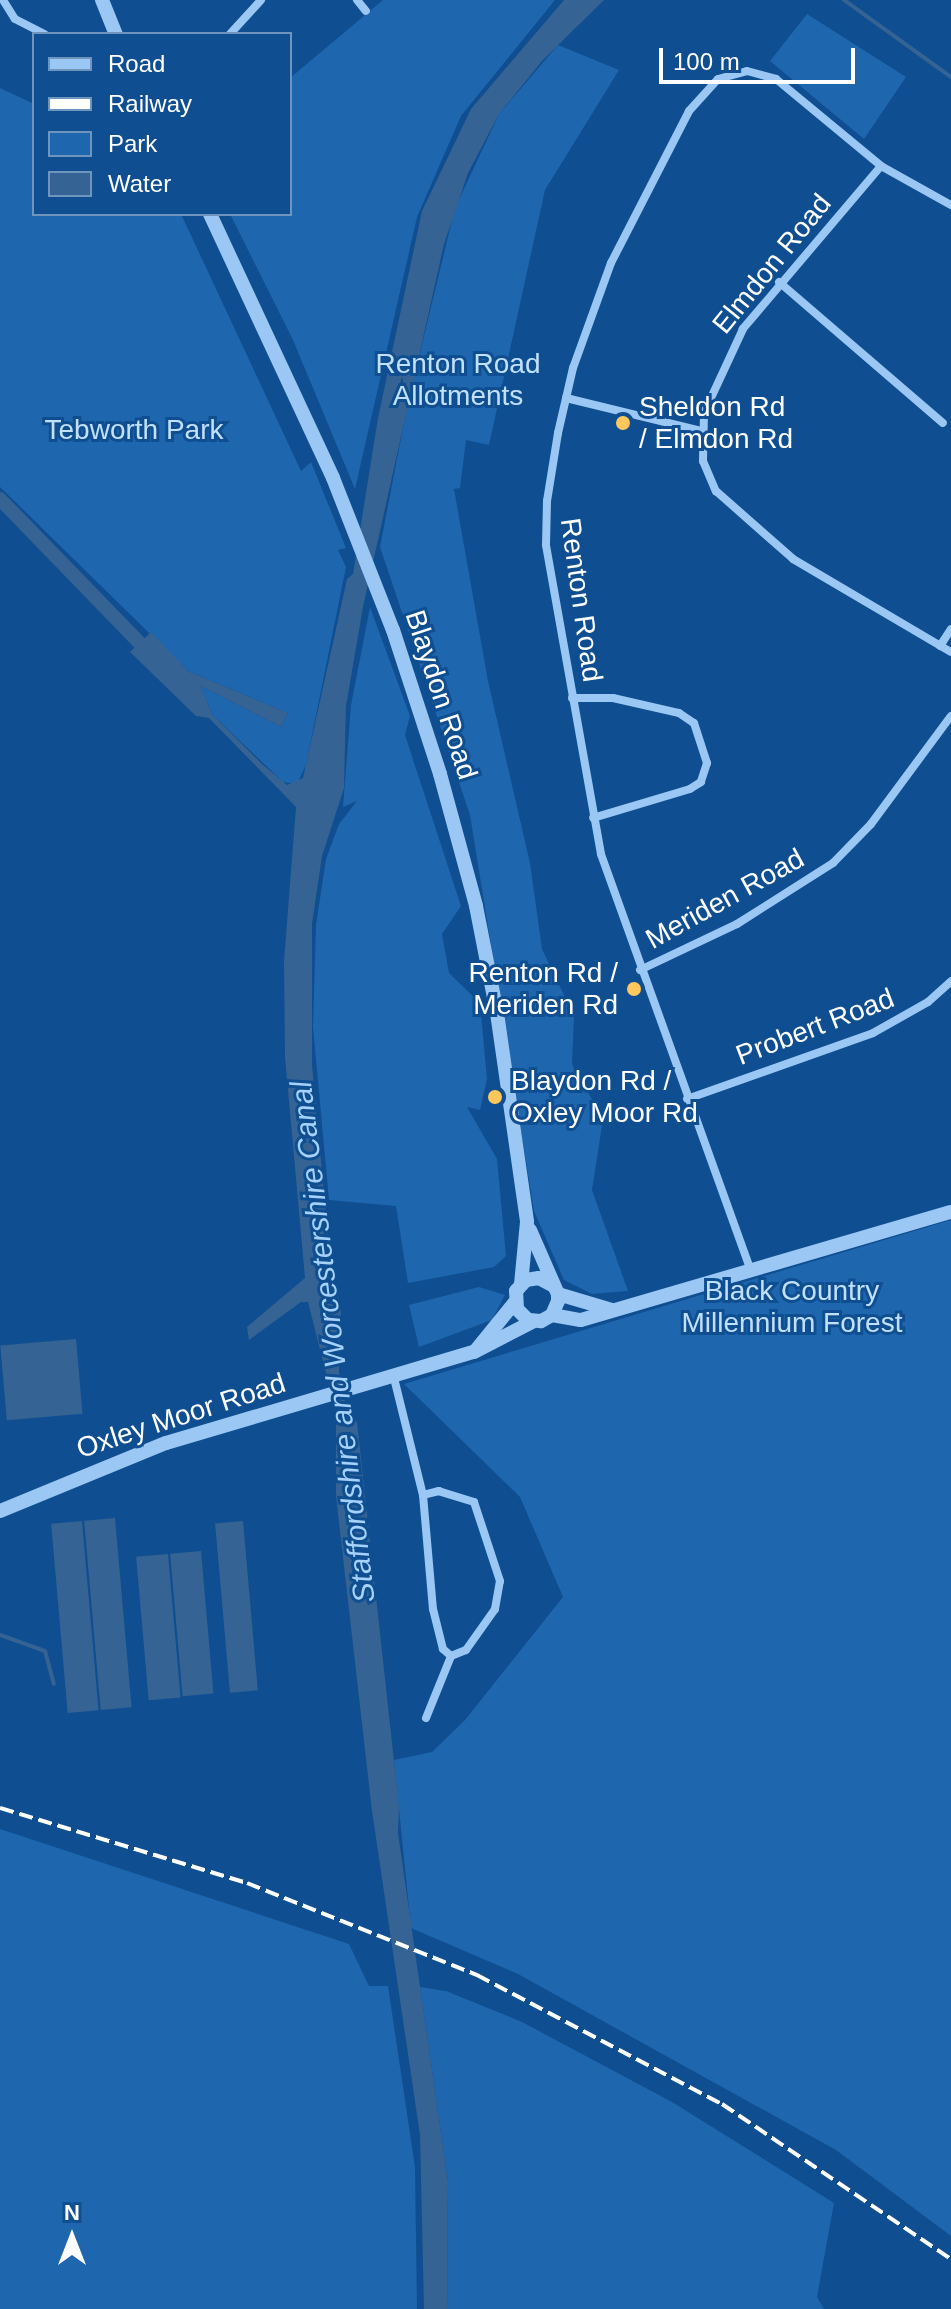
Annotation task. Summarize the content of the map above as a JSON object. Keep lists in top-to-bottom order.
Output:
{
  "streets": {
    "street": [
      "Elmdon Road",
      "Renton Road",
      "Blaydon Road",
      "Meriden Road",
      "Probert Road",
      "Oxley Moor Road"
    ]
  },
  "crossings": [
    ["Elmdon Road", "Renton Road"],
    ["Renton Road", "Meriden Road"],
    ["Renton Road", "Probert Road"],
    ["Blaydon Road", "Oxley Moor Road"]
  ],
  "water": ["Staffordshire and Worcestershire Canal"],
  "parks": ["Renton Road Allotments", "Tebworth Park", "Black Country Millennium Forest"],
  "places": ["Sheldon Rd / Elmdon Rd", "Renton Rd / Meriden Rd", "Blaydon Rd / Oxley Moor Rd"],
  "legend": [
    "Road",
    "Railway",
    "Park",
    "Water"
  ],
  "scale_bar": "100 m",
  "north": "top"
}
